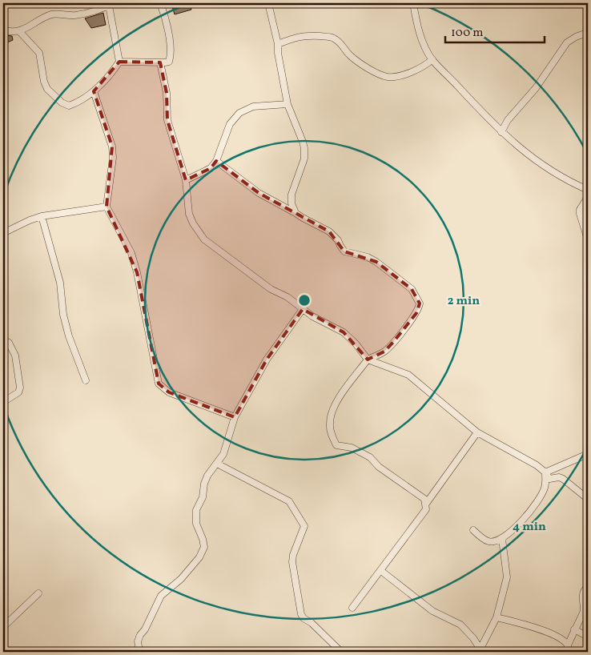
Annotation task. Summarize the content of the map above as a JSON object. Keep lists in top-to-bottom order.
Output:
{
  "scale_bar": "100 m",
  "rings": ["2 min", "4 min"]
}
